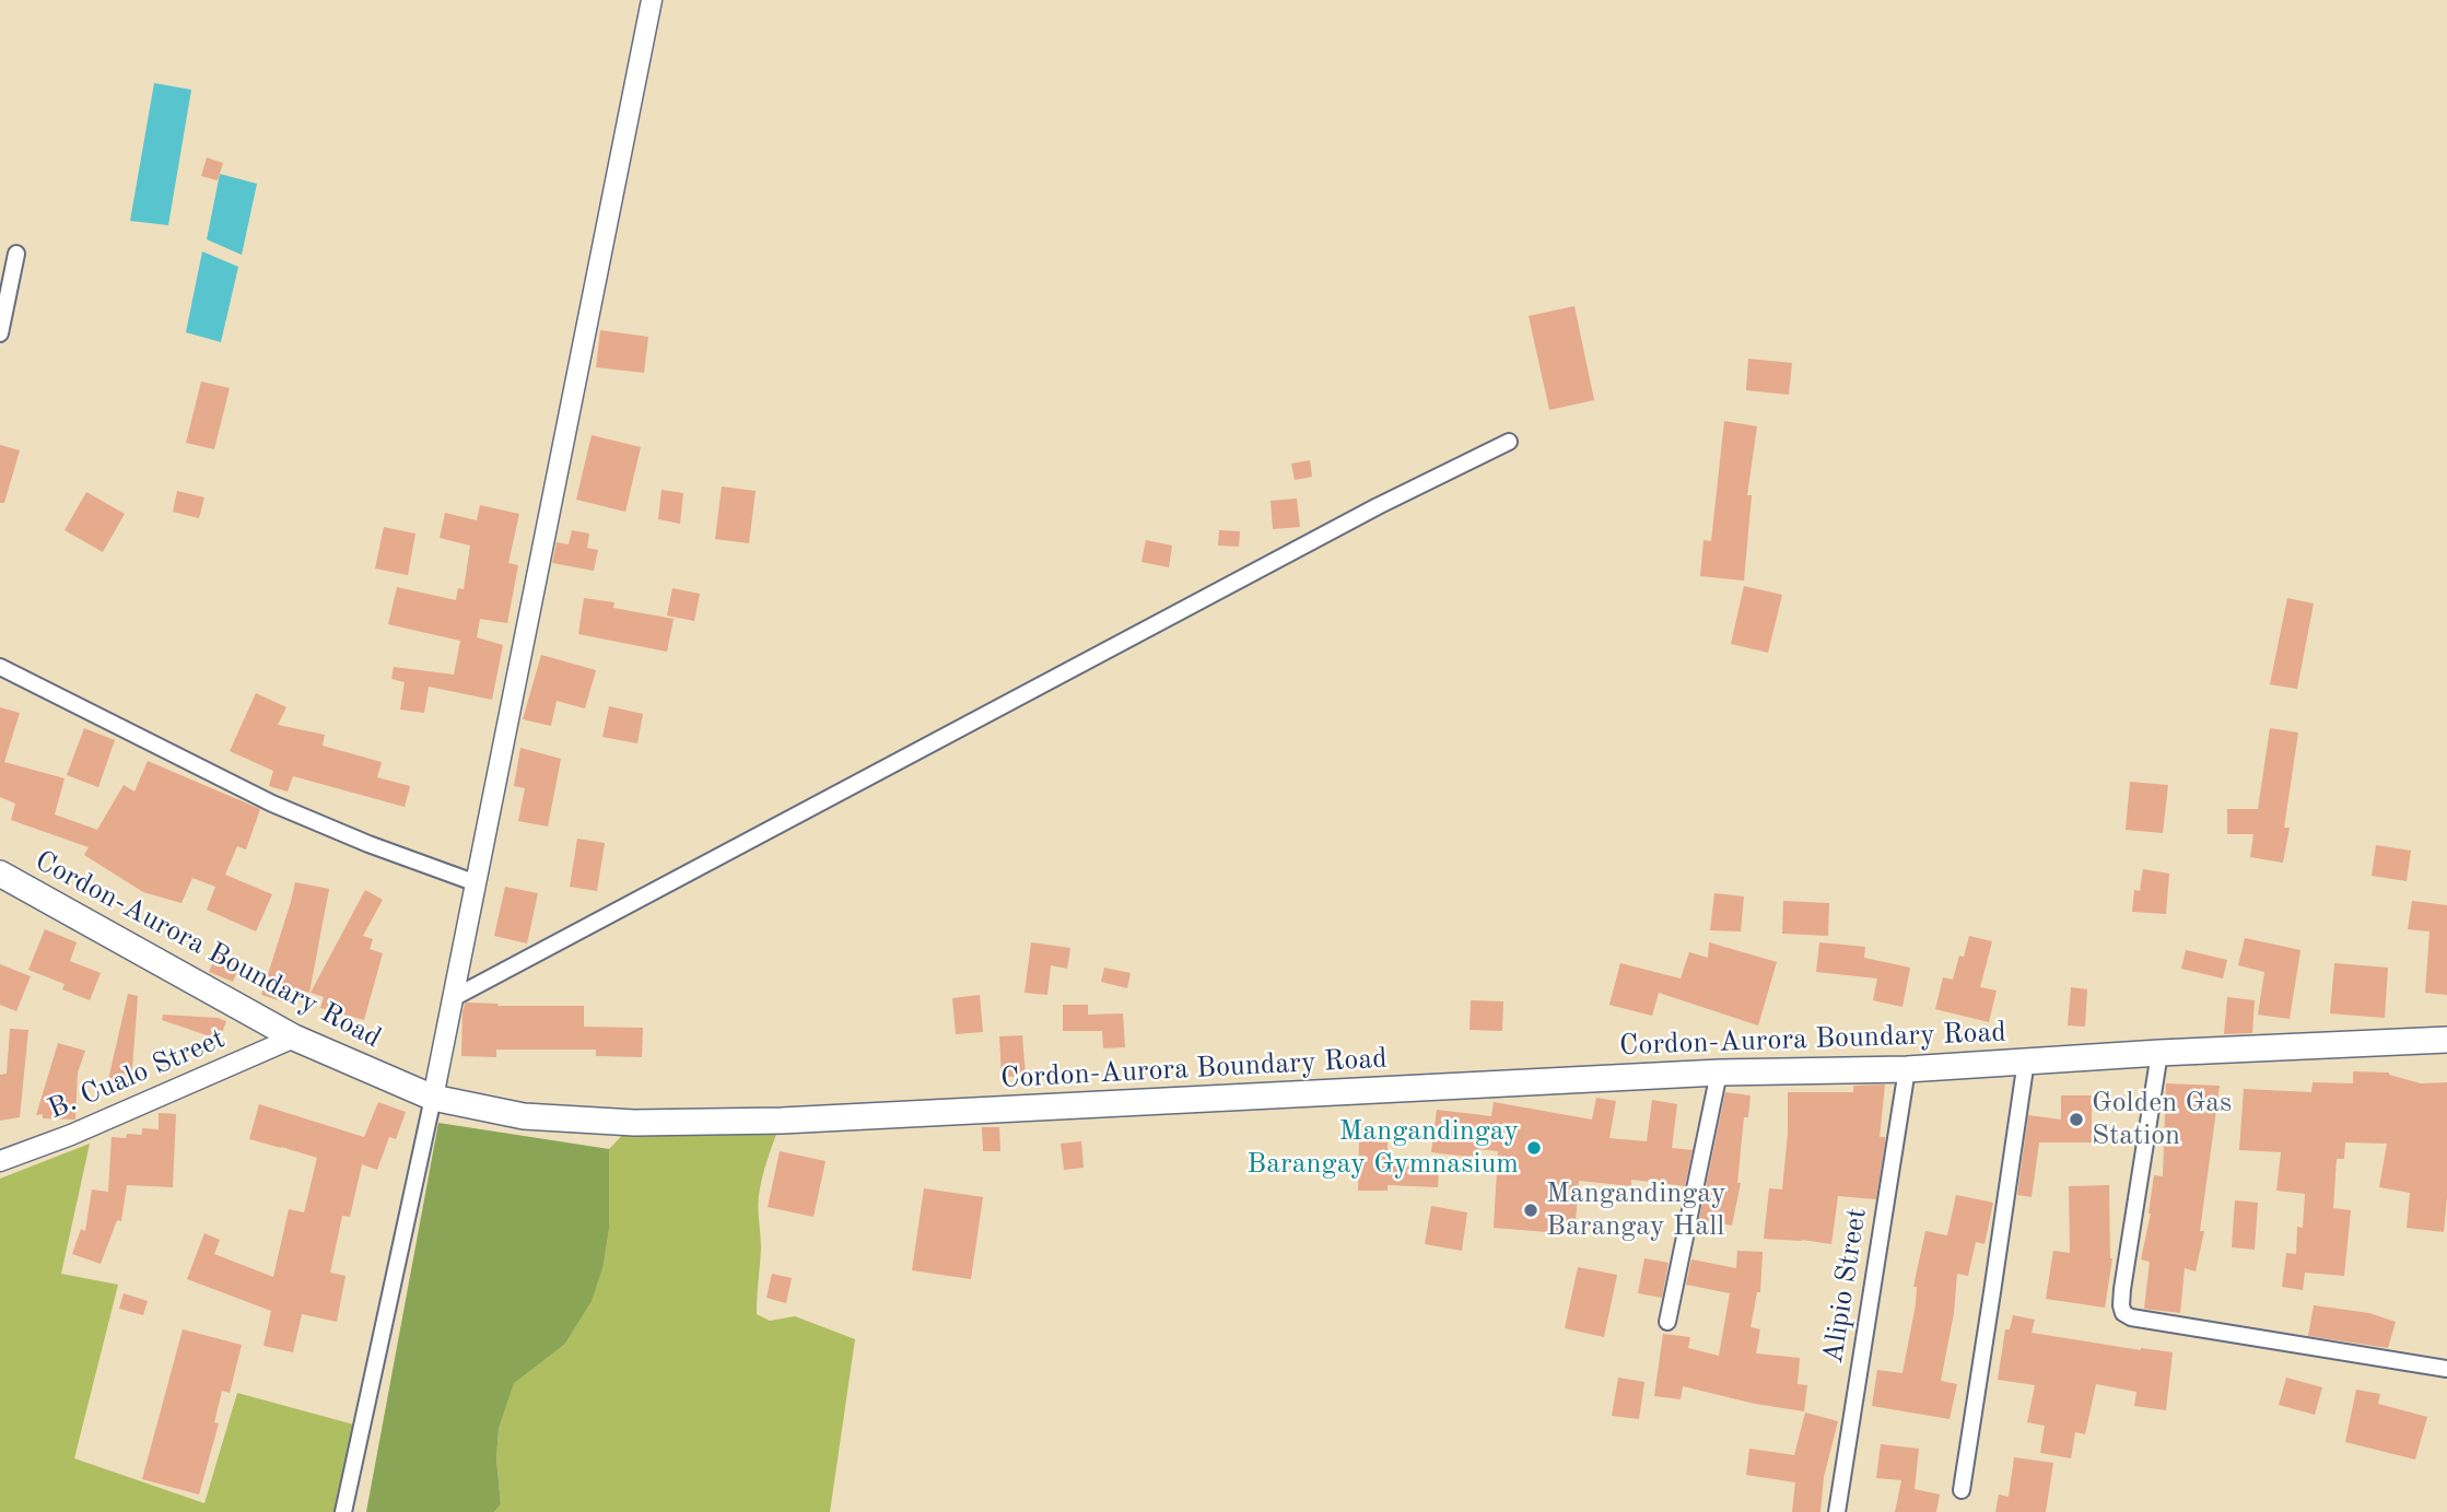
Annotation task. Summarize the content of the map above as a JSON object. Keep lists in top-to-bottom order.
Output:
{
  "streets": {
    "main road": ["Cordon-Aurora Boundary Road"],
    "street": ["B. Cualo Street", "Alipio Street"]
  },
  "crossings": [
    ["Cordon-Aurora Boundary Road", "B. Cualo Street"],
    ["Cordon-Aurora Boundary Road", "Alipio Street"]
  ],
  "places": ["Golden Gas Station", "Mangandingay Barangay Gymnasium", "Mangandingay Barangay Hall"]
}
